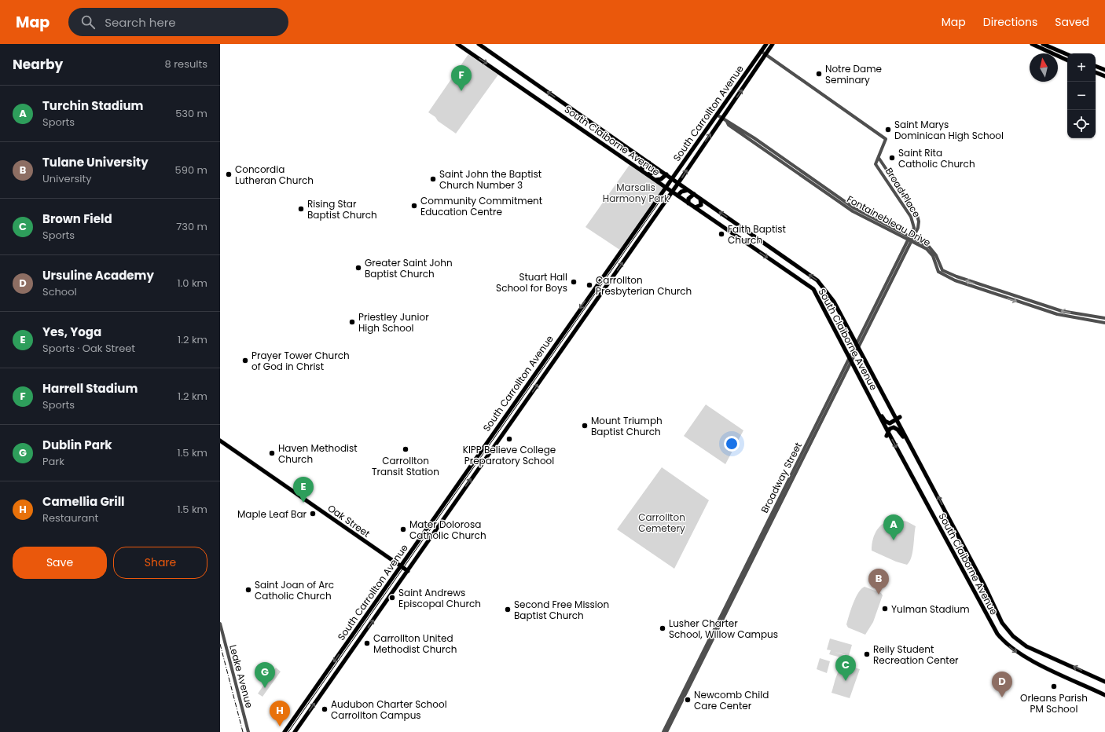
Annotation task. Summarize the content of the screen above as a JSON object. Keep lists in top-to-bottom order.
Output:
{
  "streets": {
    "main road": ["South Carrollton Avenue", "South Claiborne Avenue", "Oak Street"],
    "street": [
      "Broad Place",
      "Fontainebleau Drive",
      "Broadway Street",
      "Leake Avenue"
    ]
  },
  "crossings": [
    ["South Carrollton Avenue", "South Claiborne Avenue"],
    ["South Carrollton Avenue", "Fontainebleau Drive"],
    ["South Carrollton Avenue", "Oak Street"],
    ["South Claiborne Avenue", "Broadway Street"],
    ["Broad Place", "Fontainebleau Drive"],
    ["Broad Place", "Broadway Street"],
    ["Fontainebleau Drive", "Broadway Street"]
  ],
  "parks": ["Marsalis Harmony Park", "Carrollton Cemetery"],
  "places": [
    "Notre Dame Seminary",
    "Saint Marys Dominican High School",
    "Saint Rita Catholic Church",
    "Concordia Lutheran Church",
    "Saint John the Baptist Church Number 3",
    "Community Commitment Education Centre",
    "Rising Star Baptist Church",
    "Faith Baptist Church",
    "Greater Saint John Baptist Church",
    "Stuart Hall School for Boys",
    "Carrollton Presbyterian Church",
    "Priestley Junior High School",
    "Prayer Tower Church of God in Christ",
    "Mount Triumph Baptist Church",
    "KIPP Believe College Preparatory School",
    "Carrollton Transit Station",
    "Haven Methodist Church",
    "Maple Leaf Bar",
    "Mater Dolorosa Catholic Church",
    "Saint Joan of Arc Catholic Church",
    "Saint Andrews Episcopal Church",
    "Yulman Stadium",
    "Second Free Mission Baptist Church",
    "Lusher Charter School, Willow Campus",
    "Carrollton United Methodist Church",
    "Reily Student Recreation Center",
    "Orleans Parish PM School",
    "Newcomb Child Care Center",
    "Audubon Charter School Carrollton Campus"
  ],
  "north": "top",
  "page": {
    "header": "Map",
    "search": "Search here",
    "nav": ["Map", "Directions", "Saved"],
    "heading": ["Nearby", "8 results"],
    "map_buttons": ["+", "−"],
    "pins": [
      "F",
      "E",
      "A",
      "B",
      "C",
      "G",
      "D",
      "H"
    ],
    "list": [
      {
        "mark": "A",
        "name": "Turchin Stadium",
        "note": "Sports",
        "value": "530 m"
      },
      {
        "mark": "B",
        "name": "Tulane University",
        "note": "University",
        "value": "590 m"
      },
      {
        "mark": "C",
        "name": "Brown Field",
        "note": "Sports",
        "value": "730 m"
      },
      {
        "mark": "D",
        "name": "Ursuline Academy",
        "note": "School",
        "value": "1.0 km"
      },
      {
        "mark": "E",
        "name": "Yes, Yoga",
        "note": "Sports · Oak Street",
        "value": "1.2 km"
      },
      {
        "mark": "F",
        "name": "Harrell Stadium",
        "note": "Sports",
        "value": "1.2 km"
      },
      {
        "mark": "G",
        "name": "Dublin Park",
        "note": "Park",
        "value": "1.5 km"
      },
      {
        "mark": "H",
        "name": "Camellia Grill",
        "note": "Restaurant",
        "value": "1.5 km"
      }
    ],
    "buttons": ["Save", "Share"]
  }
}
